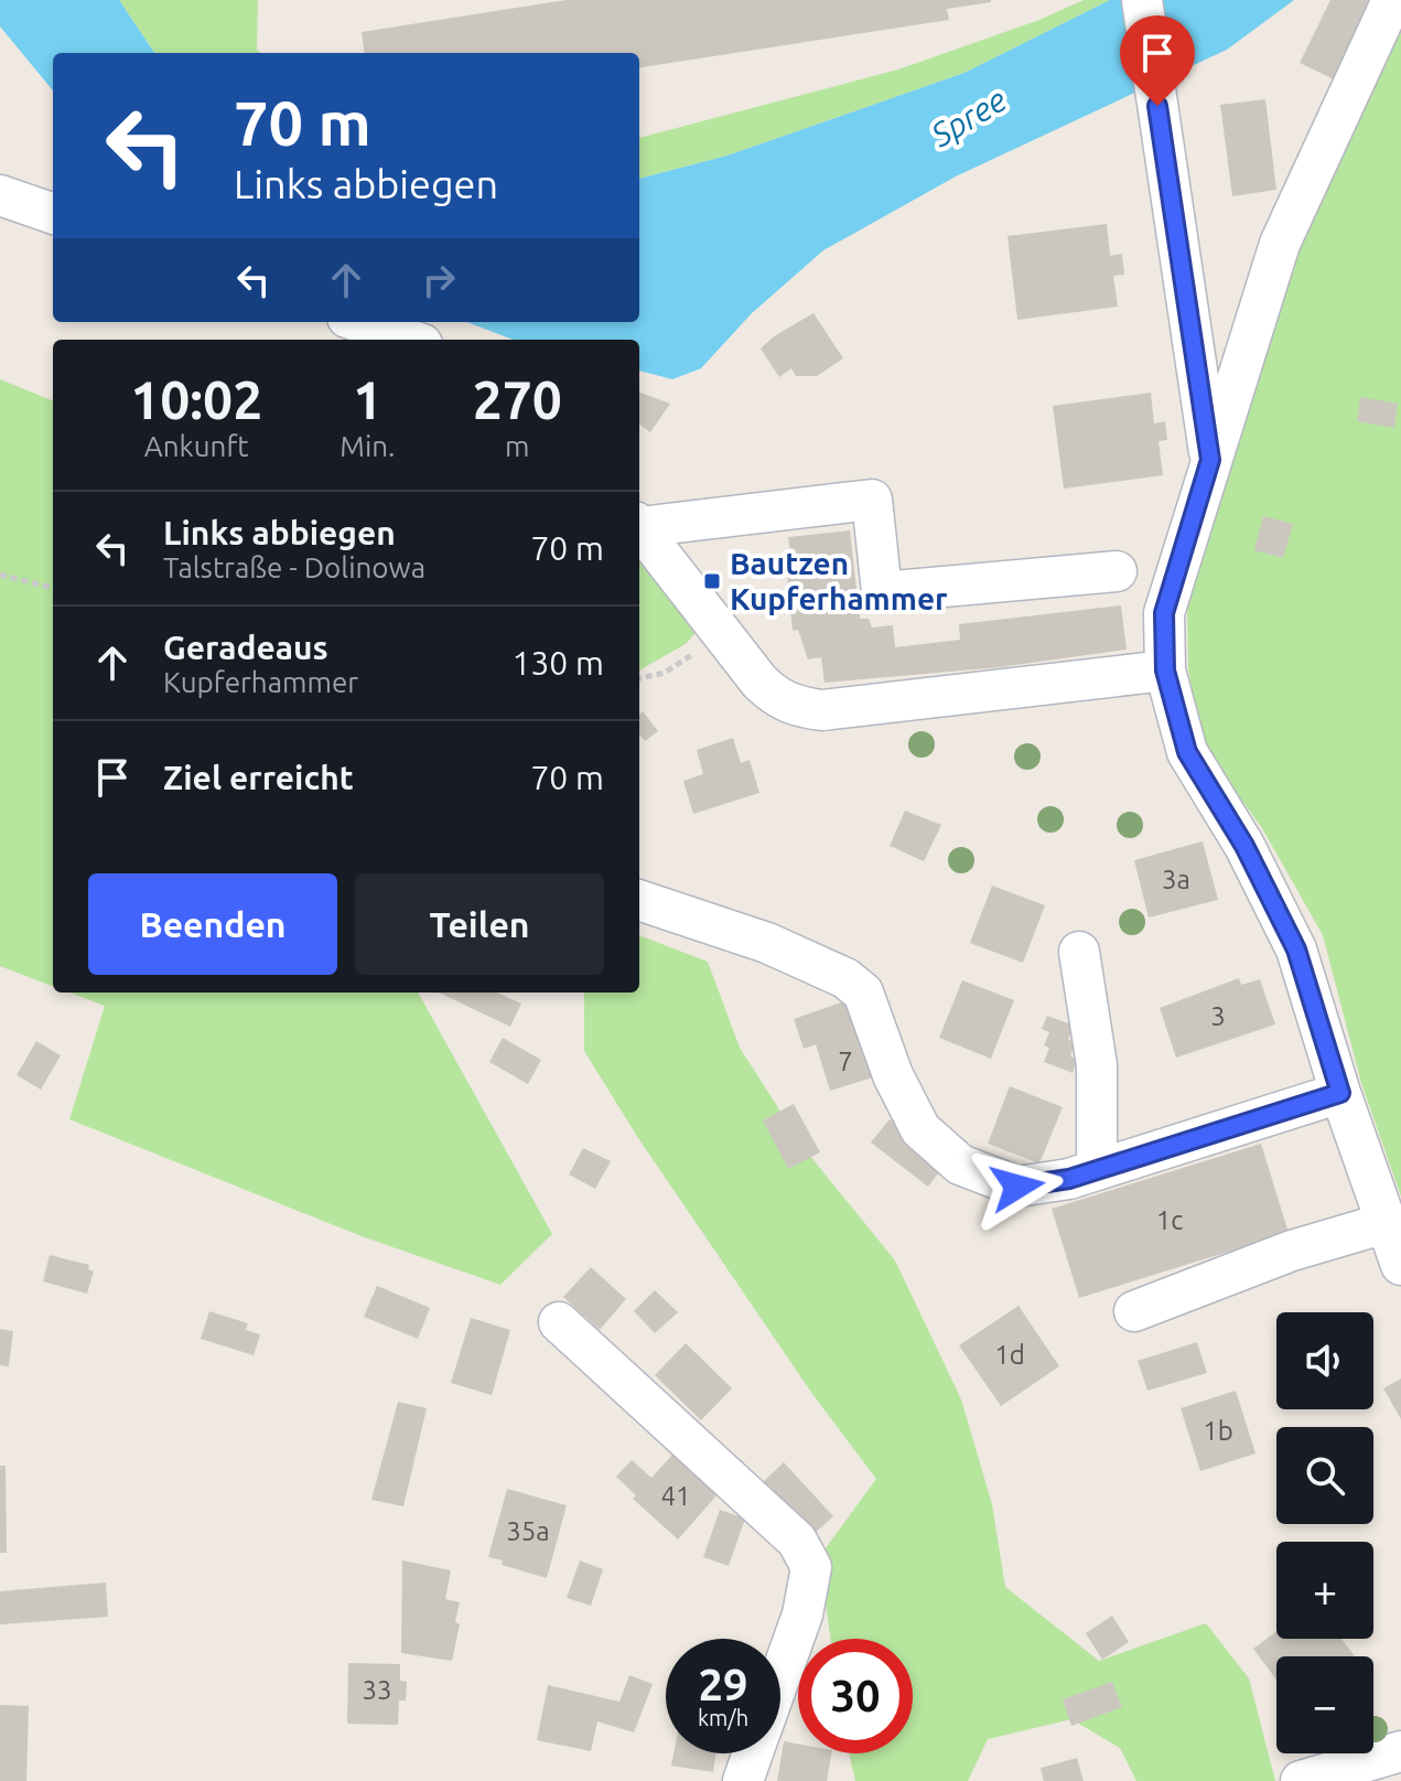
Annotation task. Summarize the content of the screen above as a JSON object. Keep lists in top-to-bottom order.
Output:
{
  "water": ["Spree"],
  "places": {
    "transit": ["Bautzen Kupferhammer"]
  },
  "house_numbers": [
    "3a",
    "3",
    "7",
    "1c",
    "1d",
    "1b",
    "41",
    "35a",
    "33"
  ],
  "page": {
    "turn": ["70 m", "Links abbiegen"],
    "eta": [
      "10:02",
      "Ankunft",
      "1",
      "Min.",
      "270",
      "m"
    ],
    "list": [
      {
        "name": "Links abbiegen",
        "note": "Talstraße - Dolinowa",
        "value": "70 m"
      },
      {
        "name": "Geradeaus",
        "note": "Kupferhammer",
        "value": "130 m"
      },
      {
        "name": "Ziel erreicht",
        "value": "70 m"
      }
    ],
    "buttons": ["Beenden", "Teilen"],
    "map_buttons": ["+", "−"],
    "speed": "29 km/h",
    "limit": "30"
  }
}
